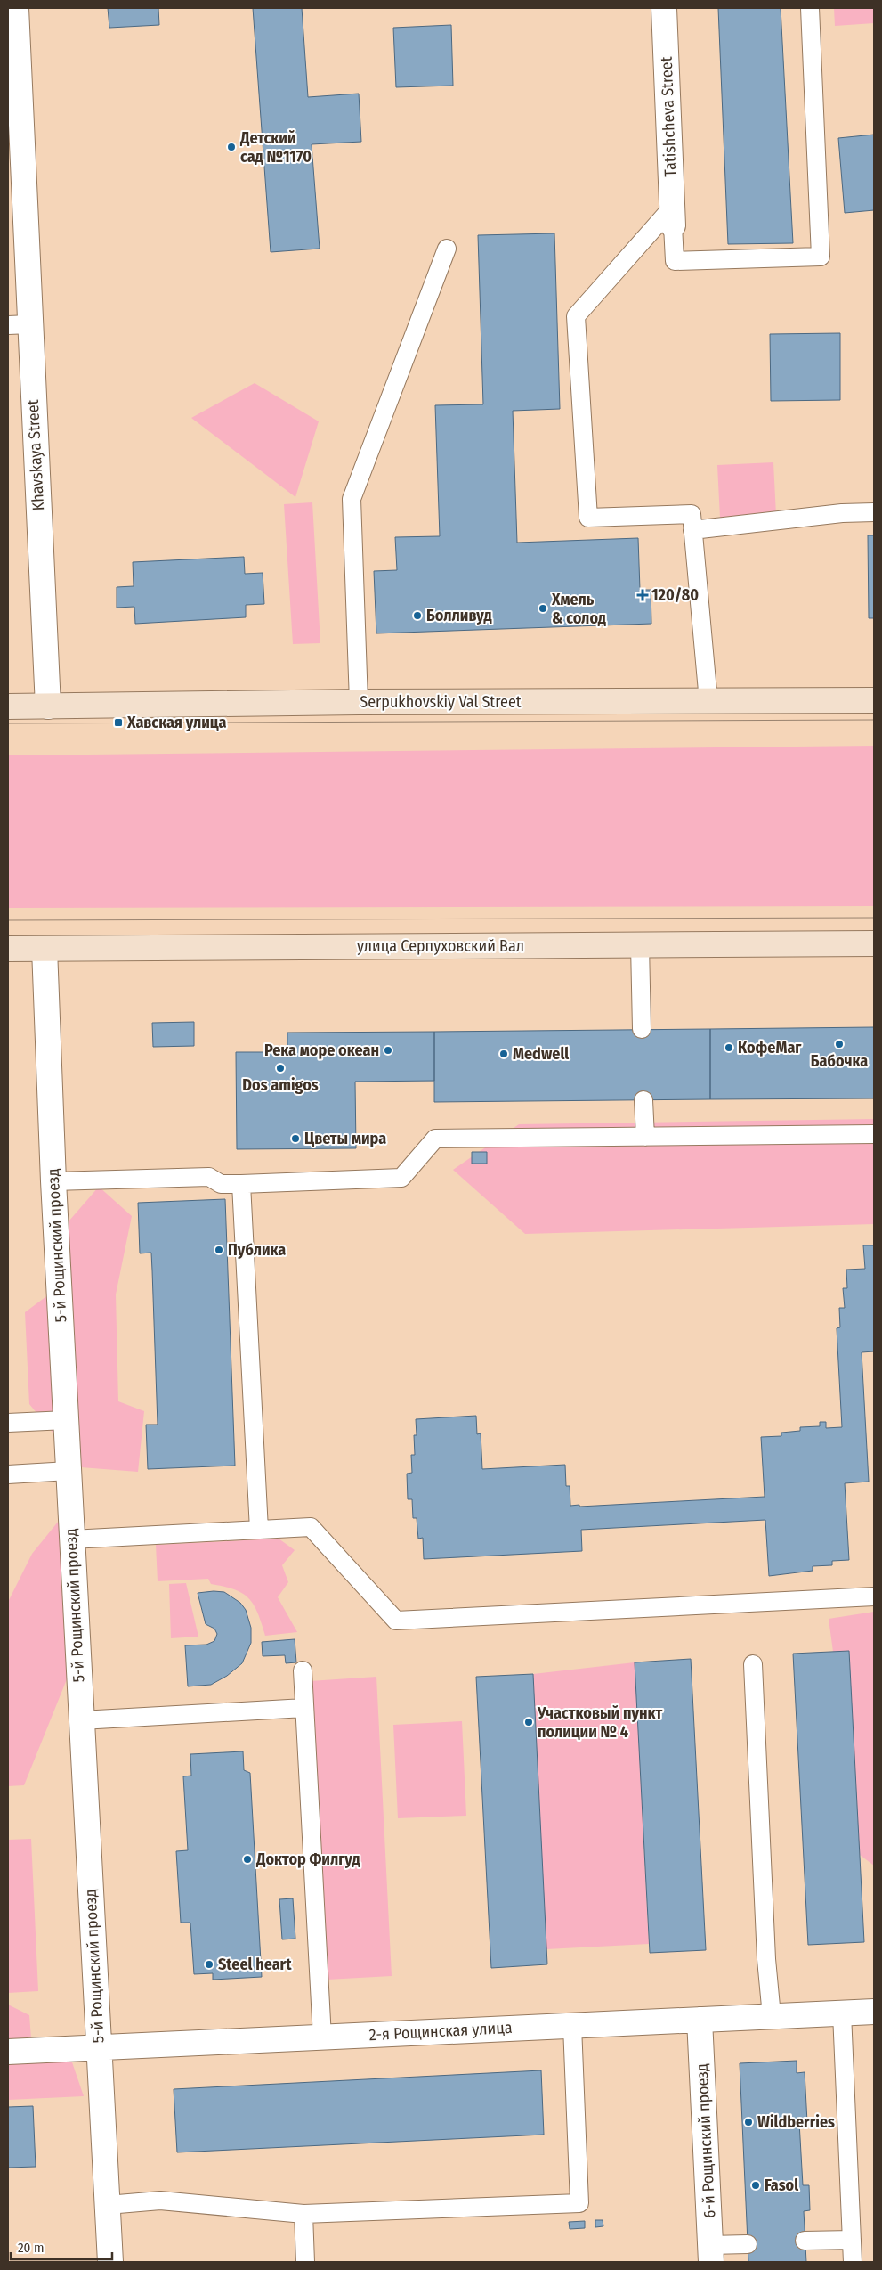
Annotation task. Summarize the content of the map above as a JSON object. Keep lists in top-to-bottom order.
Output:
{
  "streets": {
    "main road": ["Serpukhovskiy Val Street", "улица Серпуховский Вал"],
    "street": [
      "Tatishcheva Street",
      "Khavskaya Street",
      "5-й Рощинский проезд",
      "2-я Рощинская улица",
      "6-й Рощинский проезд"
    ]
  },
  "crossings": [
    ["Khavskaya Street", "Serpukhovskiy Val Street"],
    ["улица Серпуховский Вал", "5-й Рощинский проезд"],
    ["5-й Рощинский проезд", "2-я Рощинская улица"],
    ["2-я Рощинская улица", "6-й Рощинский проезд"]
  ],
  "places": {
    "other": [
      "Детский сад №1170",
      "Хмель & солод",
      "Болливуд",
      "Бабочка",
      "КофеМаг",
      "Река море океан",
      "Medwell",
      "Dos amigos",
      "Цветы мира",
      "Публика",
      "Участковый пункт полиции № 4",
      "Доктор Филгуд",
      "Steel heart",
      "Wildberries",
      "Fasol"
    ],
    "health": ["120/80"],
    "transit": ["Хавская улица"]
  },
  "scale_bar": "20 m"
}
